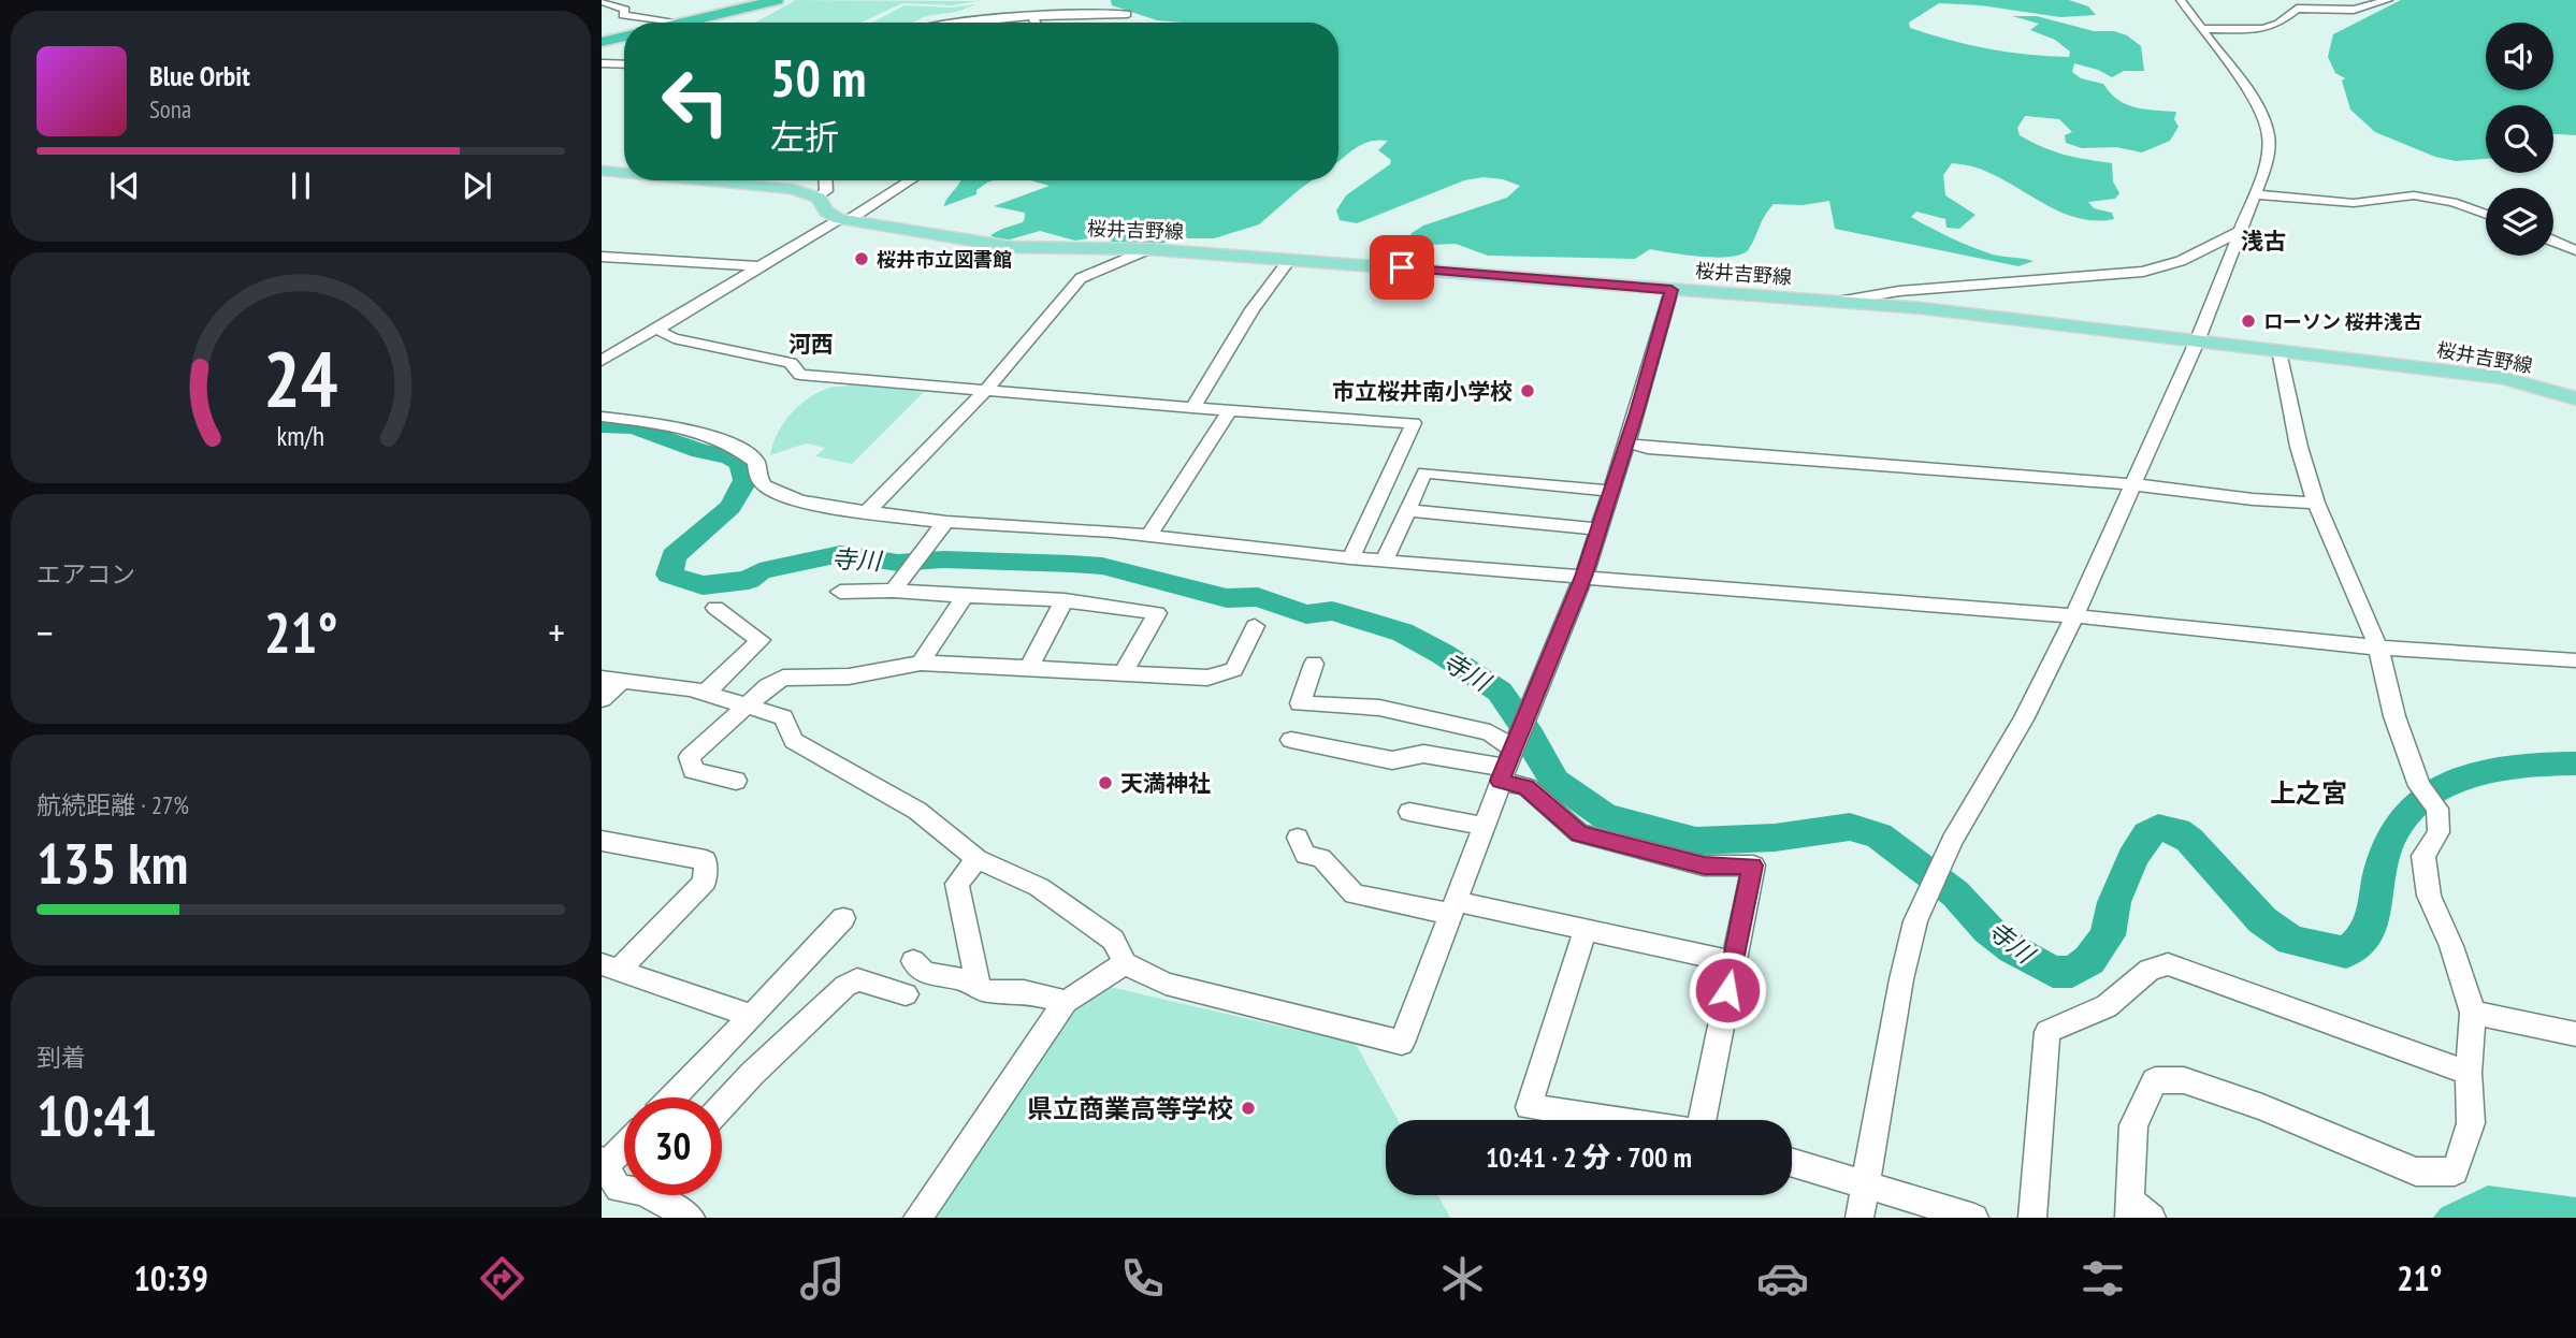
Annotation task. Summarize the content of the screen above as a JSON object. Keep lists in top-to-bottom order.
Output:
{
  "streets": {
    "main road": ["桜井吉野線"]
  },
  "districts": ["浅古", "河西", "上之宮"],
  "water": ["寺川"],
  "places": [
    "桜井市立図書館",
    "ローソン 桜井浅古",
    "市立桜井南小学校",
    "天満神社",
    "県立商業高等学校"
  ],
  "page": {
    "turn": ["50 m", "左折"],
    "song": ["Blue Orbit", "Sona"],
    "tile": [
      "エアコン",
      ["航続距離 · 27%", "135 km"],
      ["到着", "10:41"]
    ],
    "heat": ["−", "21°", "+"],
    "limit": "30",
    "trip": "10:41 · 2 分 · 700 m",
    "tabs": ["10:39", "21°"],
    "gauge": ["24", "km/h"]
  }
}
